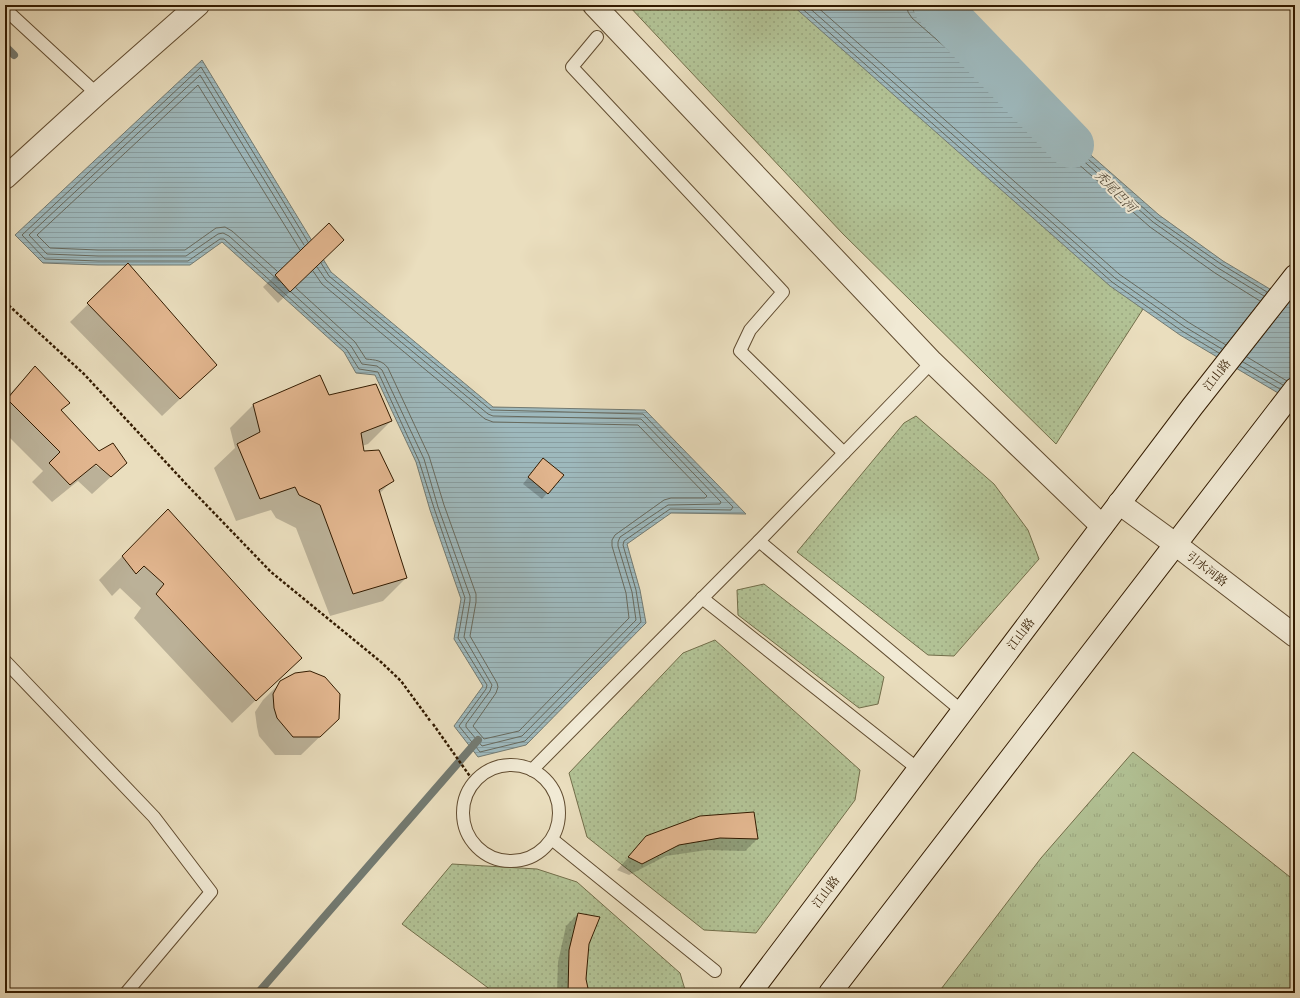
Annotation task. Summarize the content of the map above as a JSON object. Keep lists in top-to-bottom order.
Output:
{
  "streets": {
    "main road": ["江山路", "引水河路"]
  },
  "crossings": [
    ["江山路", "引水河路"]
  ],
  "water": ["秃尾巴河"]
}
